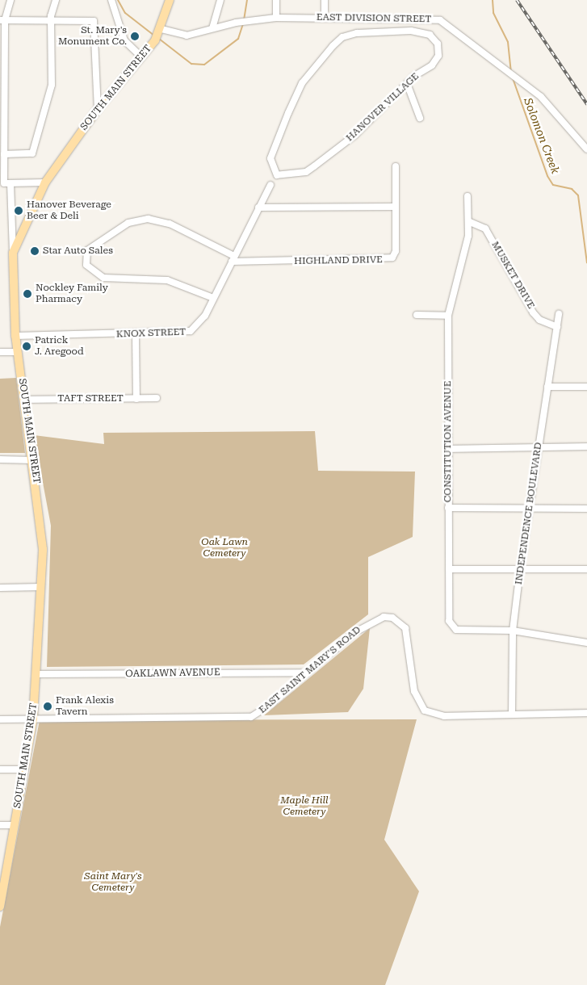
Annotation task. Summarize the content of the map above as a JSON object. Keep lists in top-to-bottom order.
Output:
{
  "streets": {
    "main road": ["SOUTH MAIN STREET"],
    "street": [
      "EAST DIVISION STREET",
      "HANOVER VILLAGE",
      "HIGHLAND DRIVE",
      "MUSKET DRIVE",
      "KNOX STREET",
      "TAFT STREET",
      "CONSTITUTION AVENUE",
      "INDEPENDENCE BOULEVARD",
      "EAST SAINT MARY'S ROAD",
      "OAKLAWN AVENUE"
    ]
  },
  "crossings": [
    ["EAST DIVISION STREET", "SOUTH MAIN STREET"],
    ["SOUTH MAIN STREET", "KNOX STREET"],
    ["SOUTH MAIN STREET", "TAFT STREET"],
    ["SOUTH MAIN STREET", "EAST SAINT MARY'S ROAD"],
    ["SOUTH MAIN STREET", "OAKLAWN AVENUE"],
    ["HIGHLAND DRIVE", "KNOX STREET"],
    ["MUSKET DRIVE", "CONSTITUTION AVENUE"],
    ["MUSKET DRIVE", "INDEPENDENCE BOULEVARD"],
    ["CONSTITUTION AVENUE", "INDEPENDENCE BOULEVARD"],
    ["INDEPENDENCE BOULEVARD", "EAST SAINT MARY'S ROAD"],
    ["EAST SAINT MARY'S ROAD", "OAKLAWN AVENUE"]
  ],
  "water": ["Solomon Creek"],
  "parks": ["Oak Lawn Cemetery", "Maple Hill Cemetery", "Saint Mary's Cemetery"],
  "places": [
    "St. Mary's Monument Co.",
    "Hanover Beverage Beer & Deli",
    "Star Auto Sales",
    "Nockley Family Pharmacy",
    "Patrick J. Aregood",
    "Frank Alexis Tavern"
  ]
}
